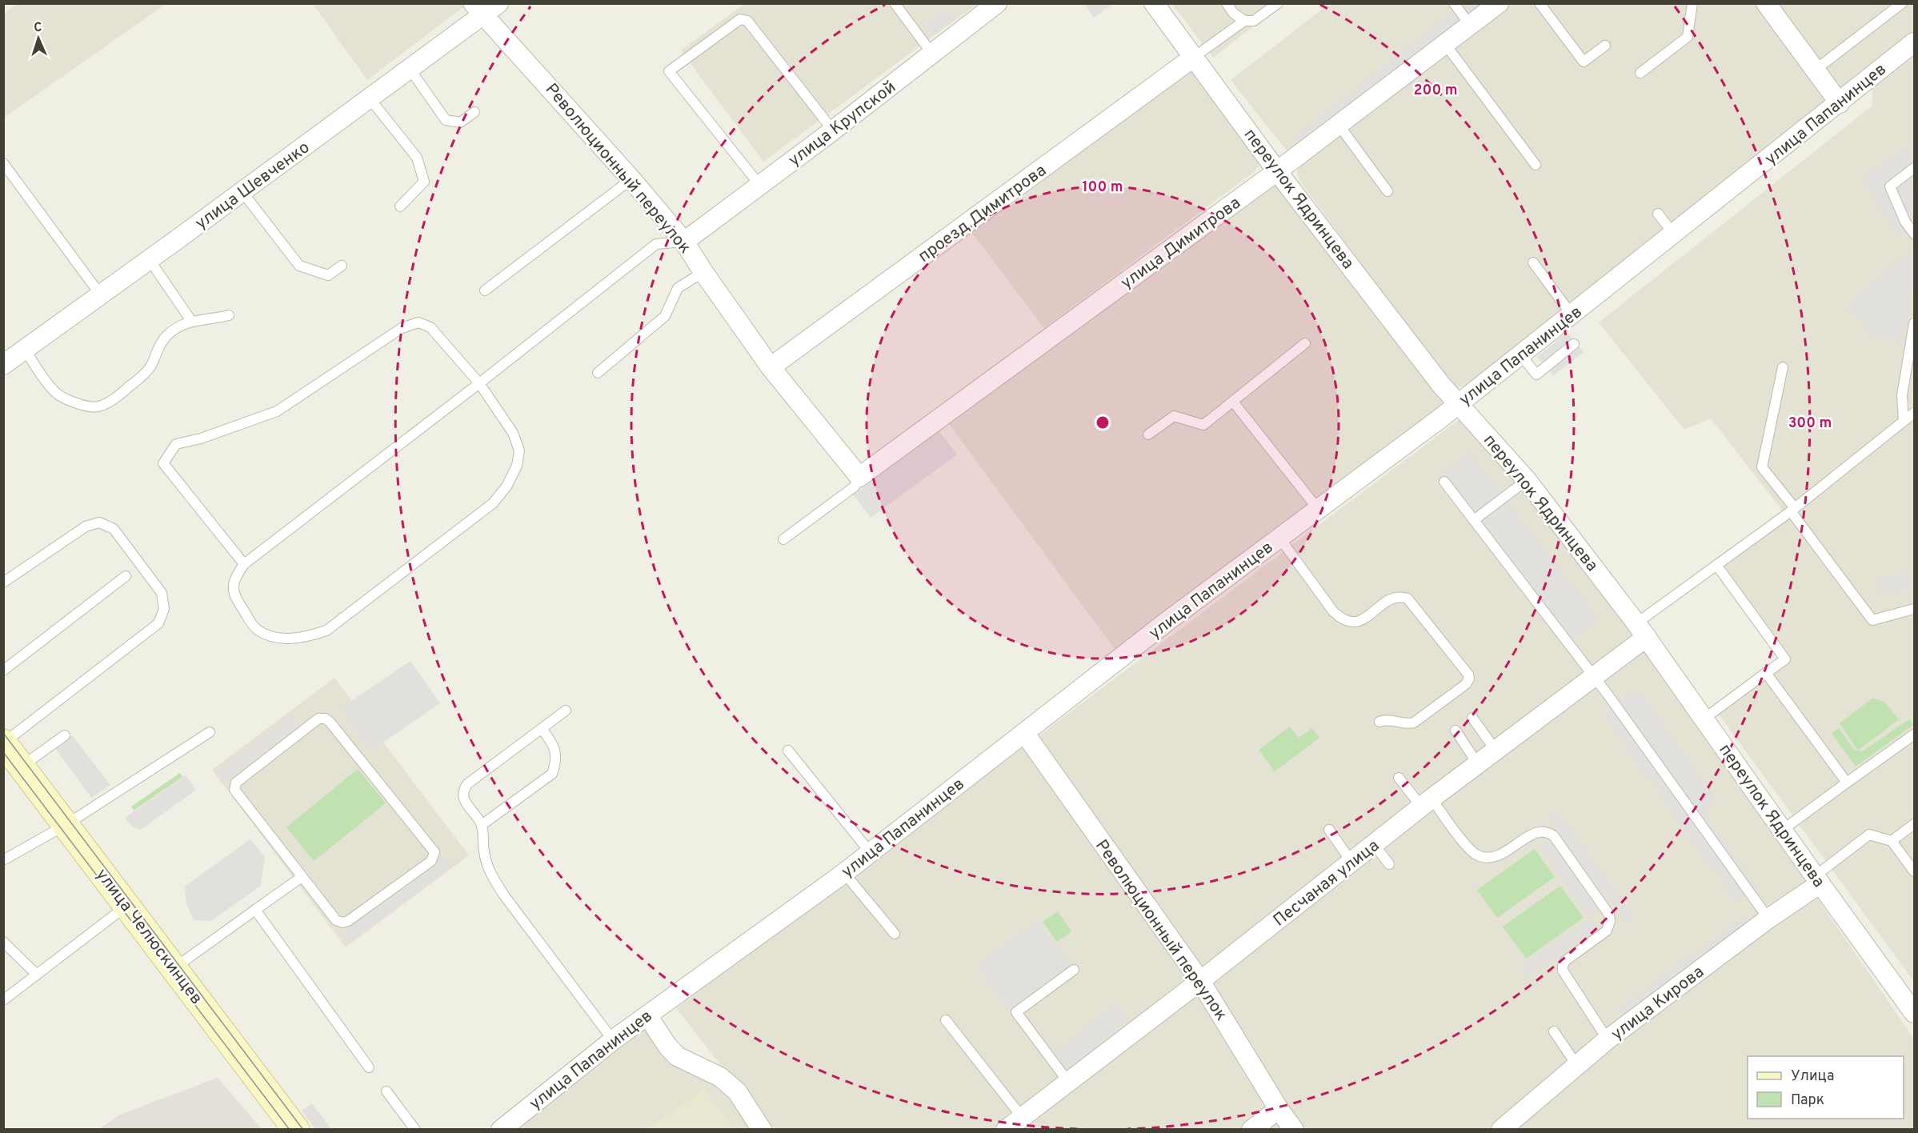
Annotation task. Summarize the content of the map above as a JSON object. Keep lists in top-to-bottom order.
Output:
{
  "streets": {
    "main road": ["улица Челюскинцев"],
    "street": [
      "улица Папанинцев",
      "улица Крупской",
      "Революционный переулок",
      "улица Шевченко",
      "переулок Ядринцева",
      "проезд Димитрова",
      "улица Димитрова",
      "Песчаная улица",
      "улица Кирова"
    ]
  },
  "crossings": [
    ["улица Папанинцев", "Революционный переулок"],
    ["улица Папанинцев", "переулок Ядринцева"],
    ["улица Крупской", "Революционный переулок"],
    ["Революционный переулок", "улица Шевченко"],
    ["Революционный переулок", "проезд Димитрова"],
    ["Революционный переулок", "улица Димитрова"],
    ["Революционный переулок", "Песчаная улица"],
    ["переулок Ядринцева", "проезд Димитрова"],
    ["переулок Ядринцева", "улица Димитрова"],
    ["переулок Ядринцева", "Песчаная улица"],
    ["переулок Ядринцева", "улица Кирова"]
  ],
  "legend": ["Улица", "Парк"],
  "north": "top",
  "rings": ["200 m", "100 m", "300 m"]
}
